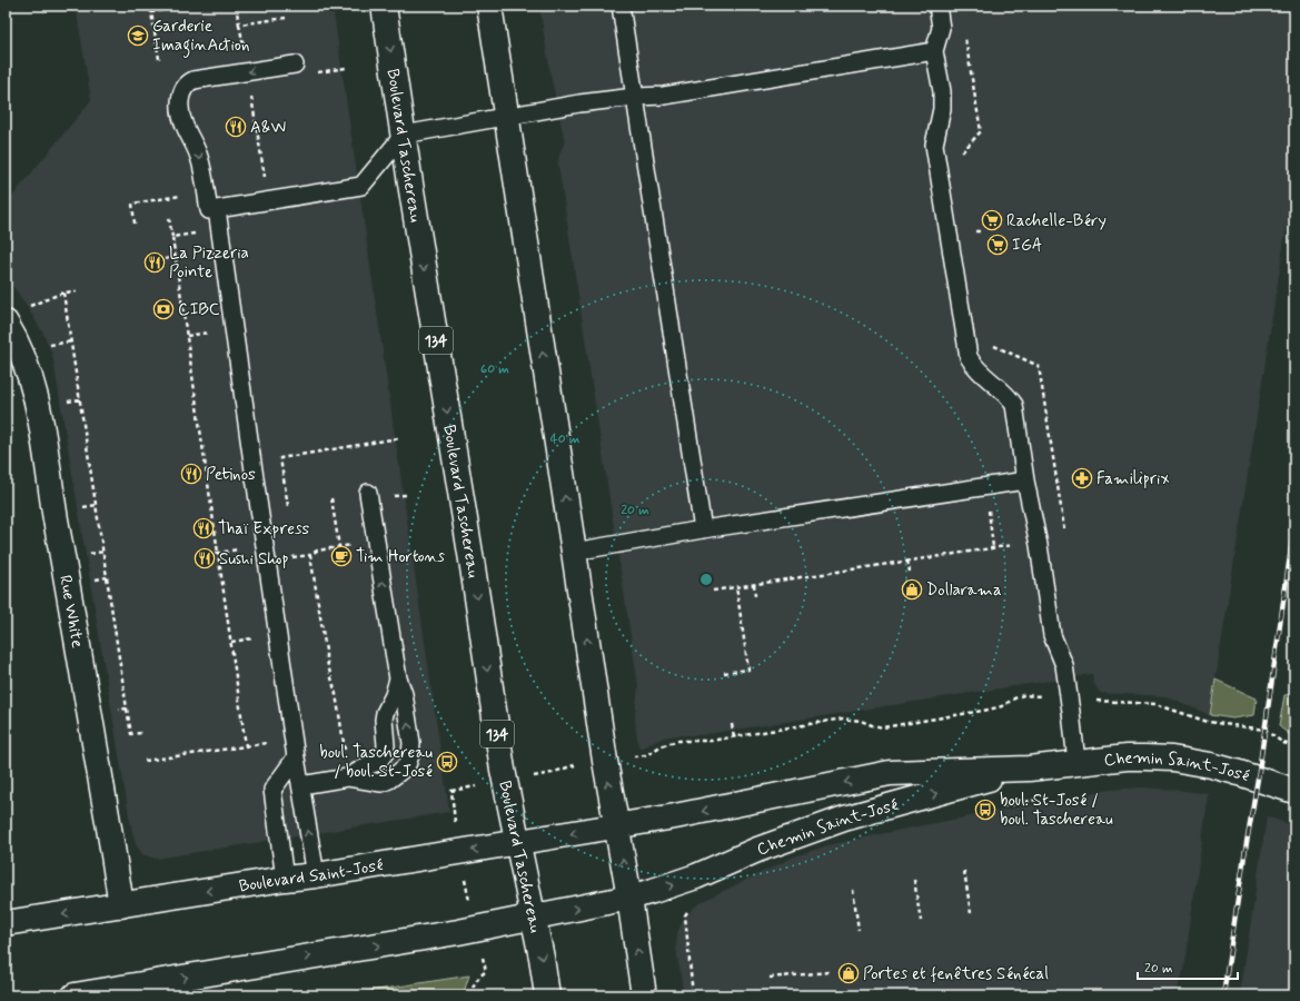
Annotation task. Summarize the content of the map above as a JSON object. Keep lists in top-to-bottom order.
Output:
{
  "streets": {
    "street": [
      "Boulevard Taschereau",
      "134",
      "Rue White",
      "Chemin Saint-José",
      "Boulevard Saint-José"
    ]
  },
  "crossings": [
    ["Boulevard Taschereau", "Boulevard Saint-José"],
    ["Rue White", "Boulevard Saint-José"],
    ["Chemin Saint-José", "Boulevard Saint-José"]
  ],
  "places": {
    "school or university": ["Garderie ImaginAction"],
    "restaurant": [
      "A&W",
      "La Pizzeria Pointe",
      "Petinos",
      "Thaï Express",
      "Sushi Shop"
    ],
    "supermarket": ["Rachelle-Béry", "IGA"],
    "bank": ["CIBC"],
    "pharmacy": ["Familiprix"],
    "cafe": ["Tim Hortons"],
    "shop": ["Dollarama", "Portes et fenêtres Sénécal"],
    "bus stop": ["boul. Taschereau / boul. St-José", "boul. St-José / boul. Taschereau"]
  },
  "scale_bar": "20 m",
  "rings": ["60 m", "40 m", "20 m"]
}
